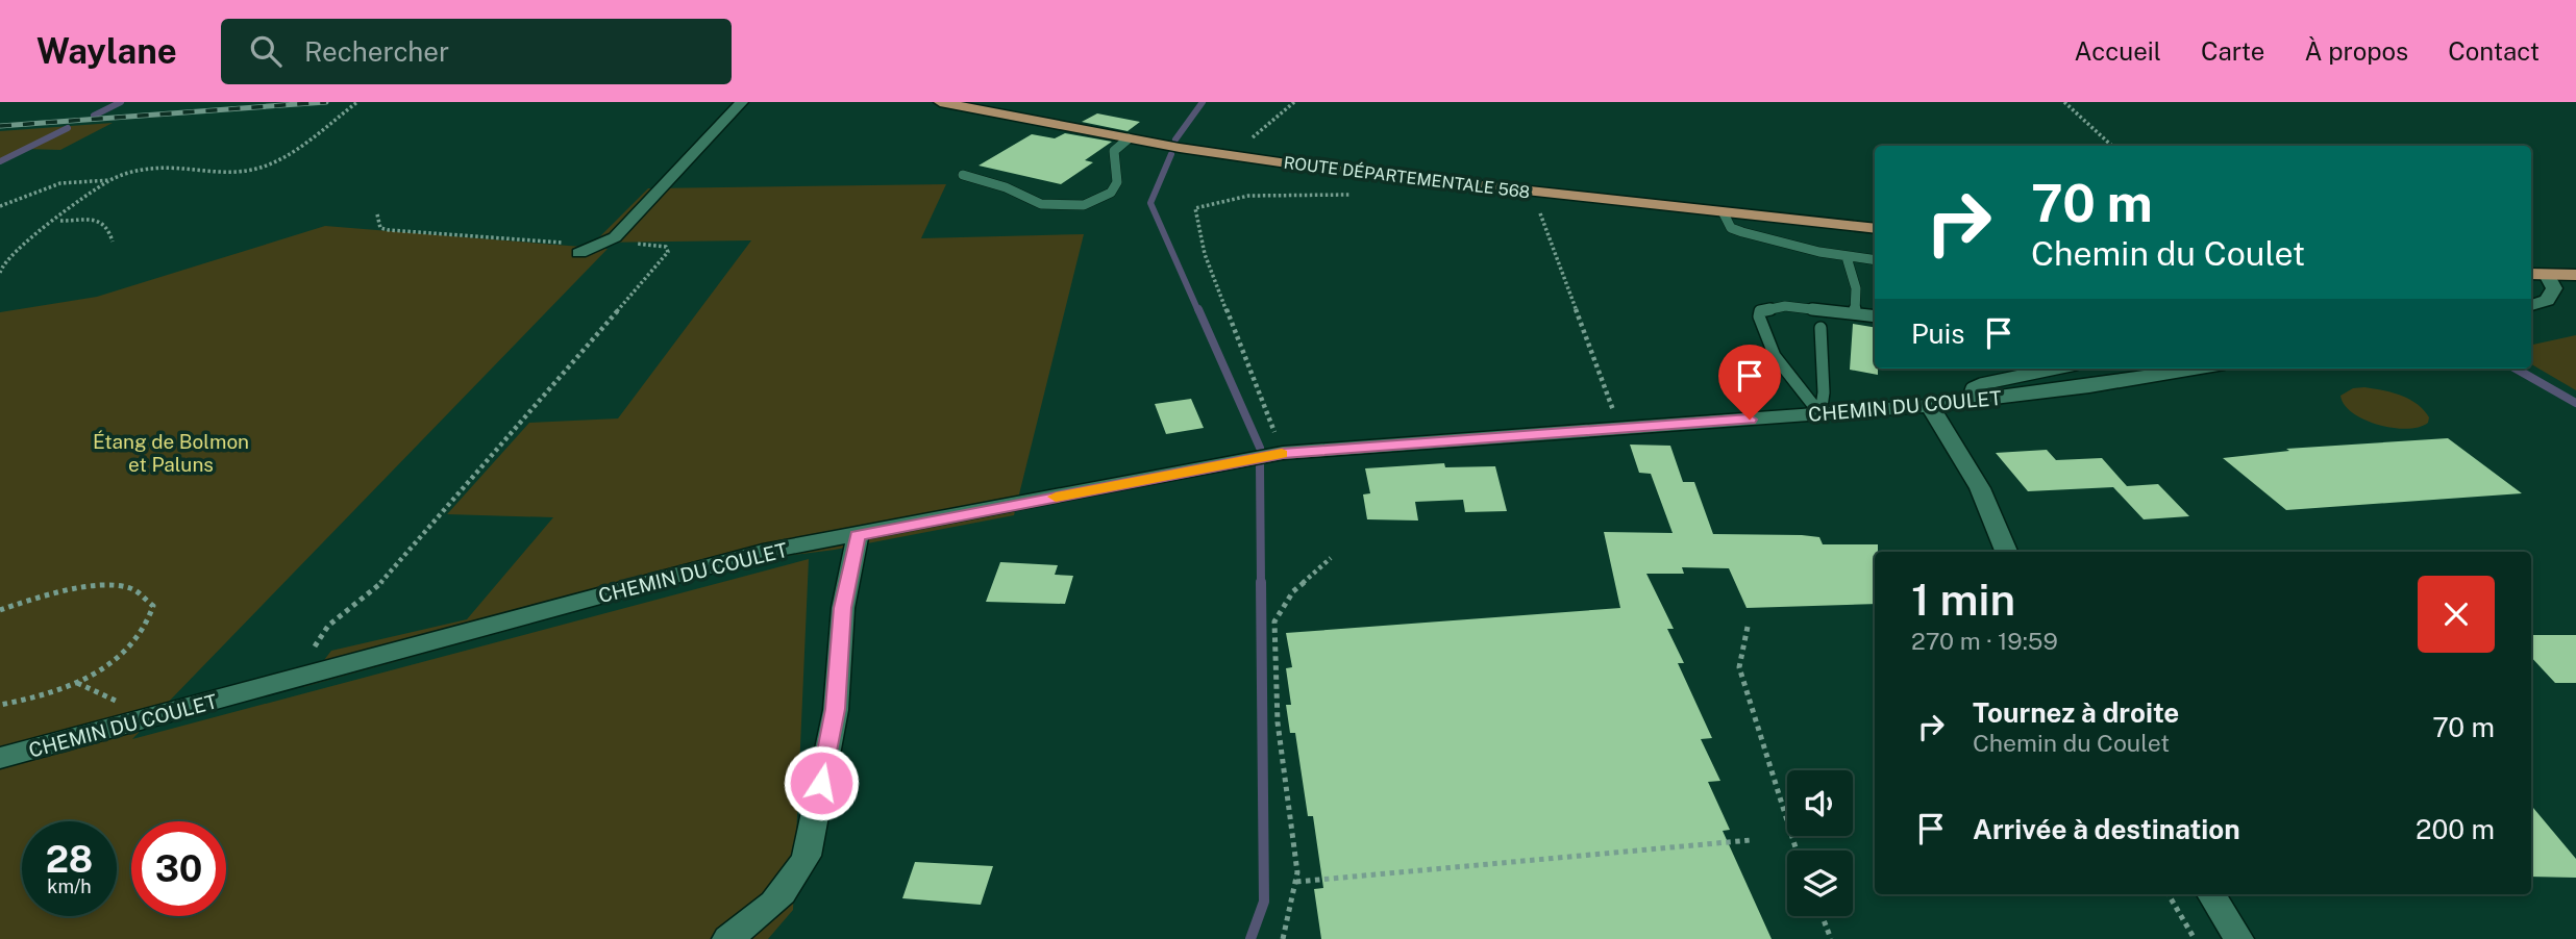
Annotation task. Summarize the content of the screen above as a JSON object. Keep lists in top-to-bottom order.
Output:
{
  "streets": {
    "main road": ["ROUTE DÉPARTEMENTALE 568"],
    "street": ["CHEMIN DU COULET"]
  },
  "parks": ["Étang de Bolmon et Paluns"],
  "page": {
    "header": "Waylane",
    "search": "Rechercher",
    "nav": [
      "Accueil",
      "Carte",
      "À propos",
      "Contact"
    ],
    "turn": ["70 m", "Chemin du Coulet"],
    "then": "Puis",
    "heading": ["1 min", "270 m · 19:59"],
    "list": [
      {
        "name": "Tournez à droite",
        "note": "Chemin du Coulet",
        "value": "70 m"
      },
      {
        "name": "Arrivée à destination",
        "value": "200 m"
      }
    ],
    "speed": "28 km/h",
    "limit": "30"
  }
}
